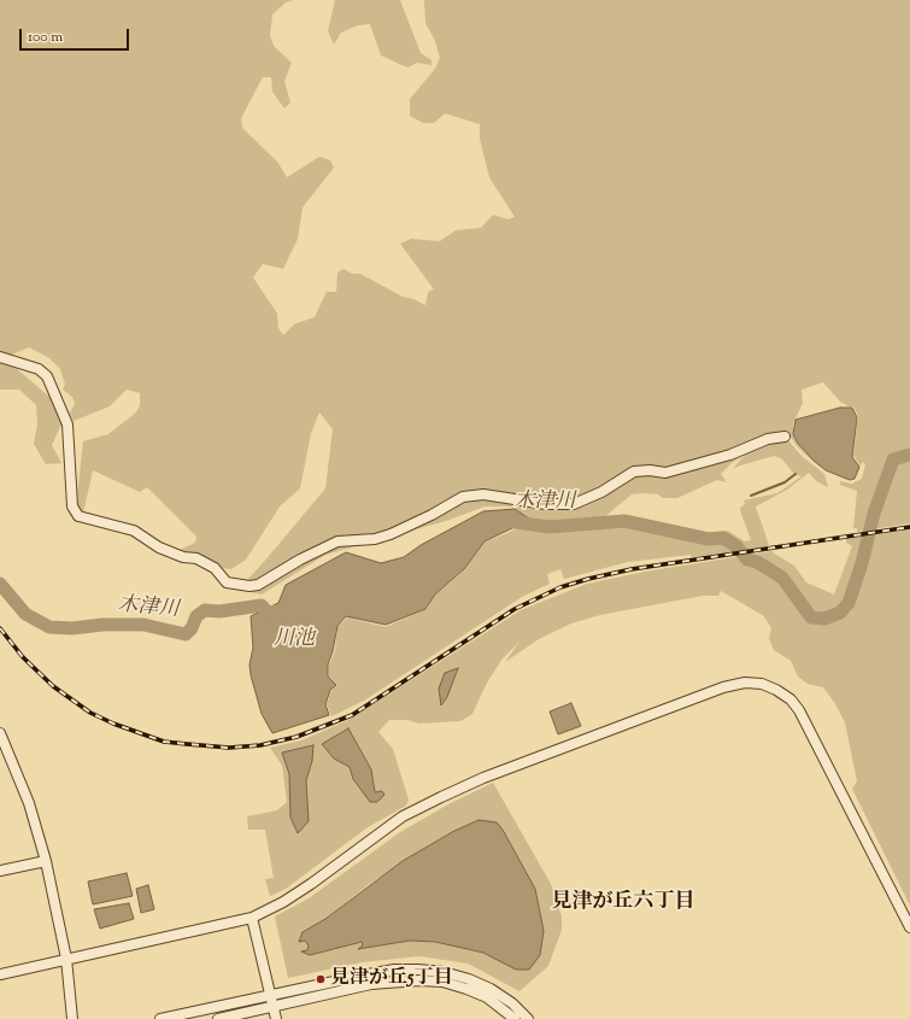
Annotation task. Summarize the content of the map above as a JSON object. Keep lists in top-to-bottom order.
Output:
{
  "districts": ["見津が丘六丁目"],
  "water": ["木津川", "川池"],
  "places": ["見津が丘5丁目"],
  "scale_bar": "100 m"
}
